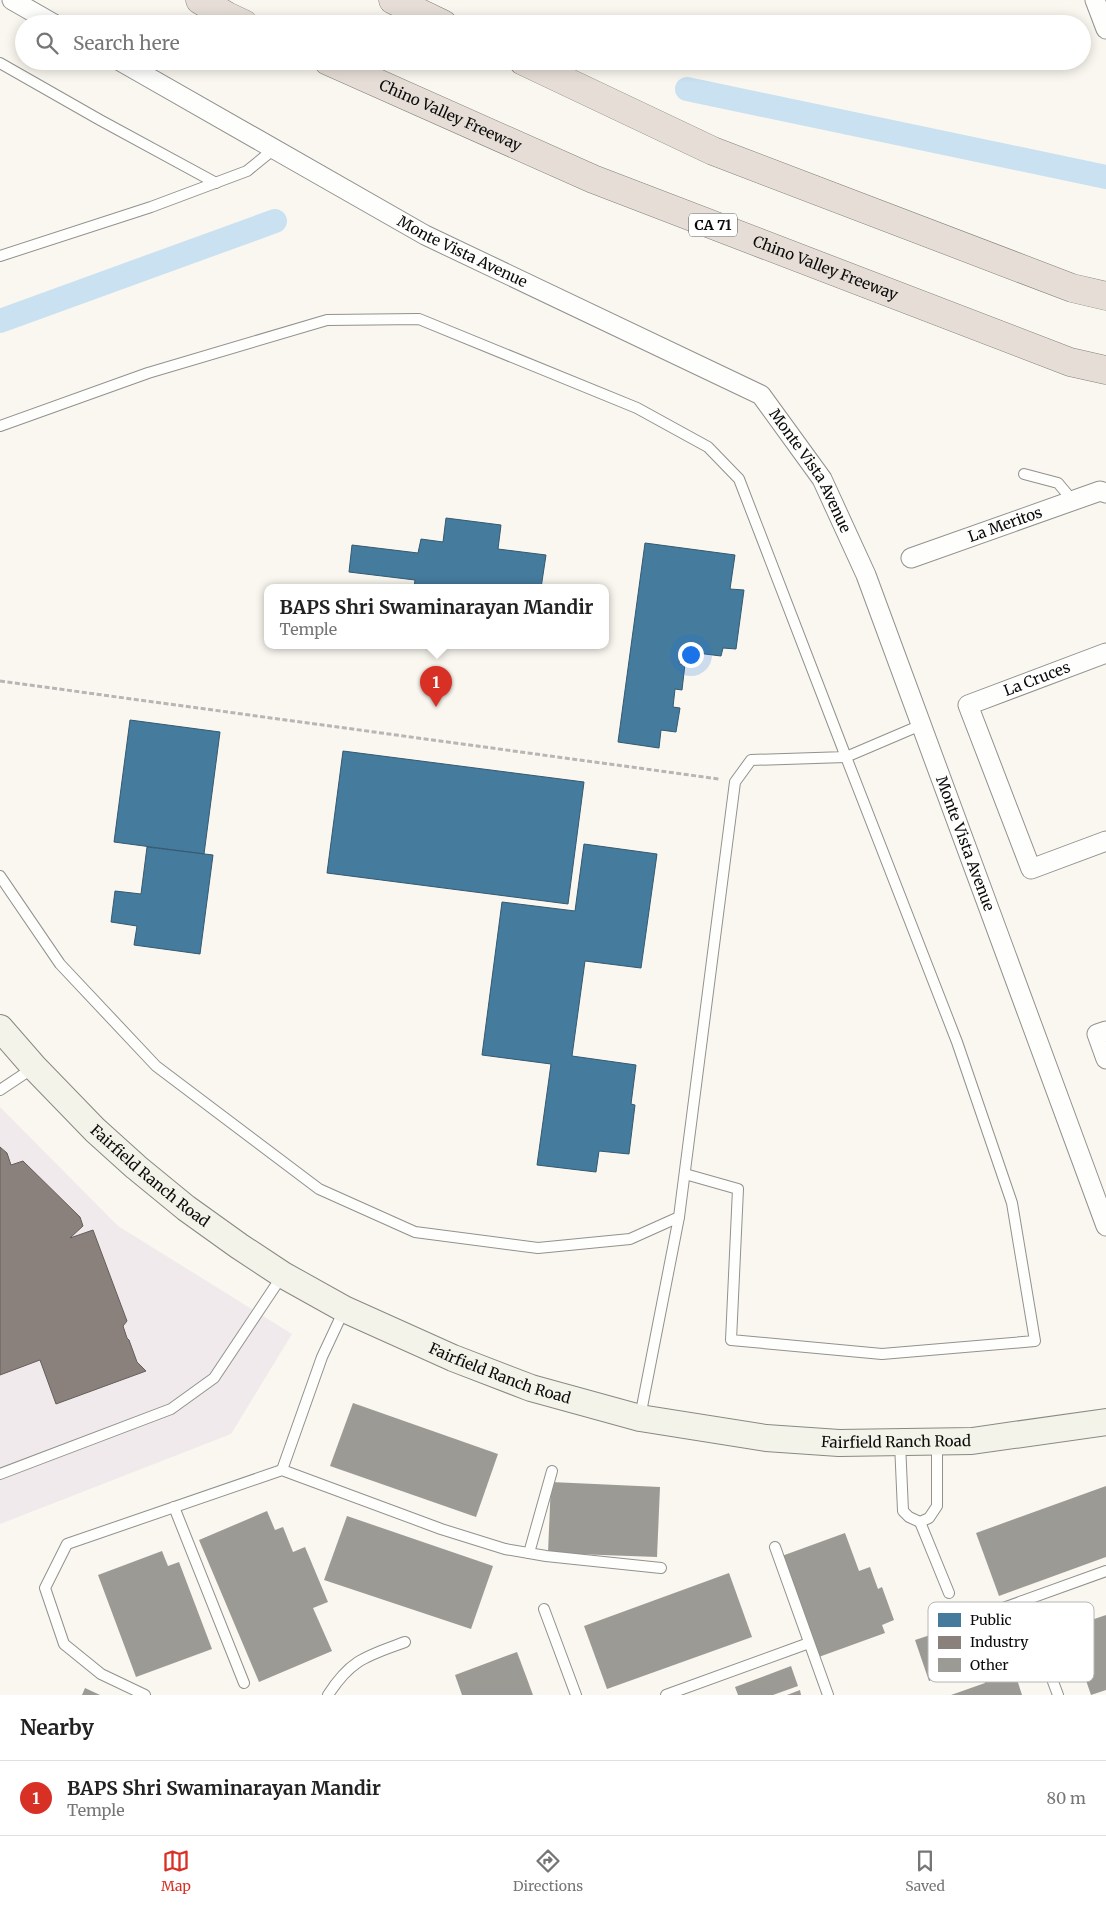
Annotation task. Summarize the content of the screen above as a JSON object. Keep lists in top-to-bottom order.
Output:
{
  "streets": {
    "highway": ["Chino Valley Freeway", "CA 71"],
    "street": [
      "Monte Vista Avenue",
      "La Meritos",
      "La Cruces",
      "Fairfield Ranch Road"
    ]
  },
  "legend": ["Public", "Industry", "Other"],
  "page": {
    "search": "Search here",
    "popup": ["BAPS Shri Swaminarayan Mandir", "Temple"],
    "pins": "1",
    "heading": "Nearby",
    "list": [
      {
        "mark": "1",
        "name": "BAPS Shri Swaminarayan Mandir",
        "note": "Temple",
        "value": "80 m"
      }
    ],
    "nav": ["Map", "Directions", "Saved"]
  }
}
